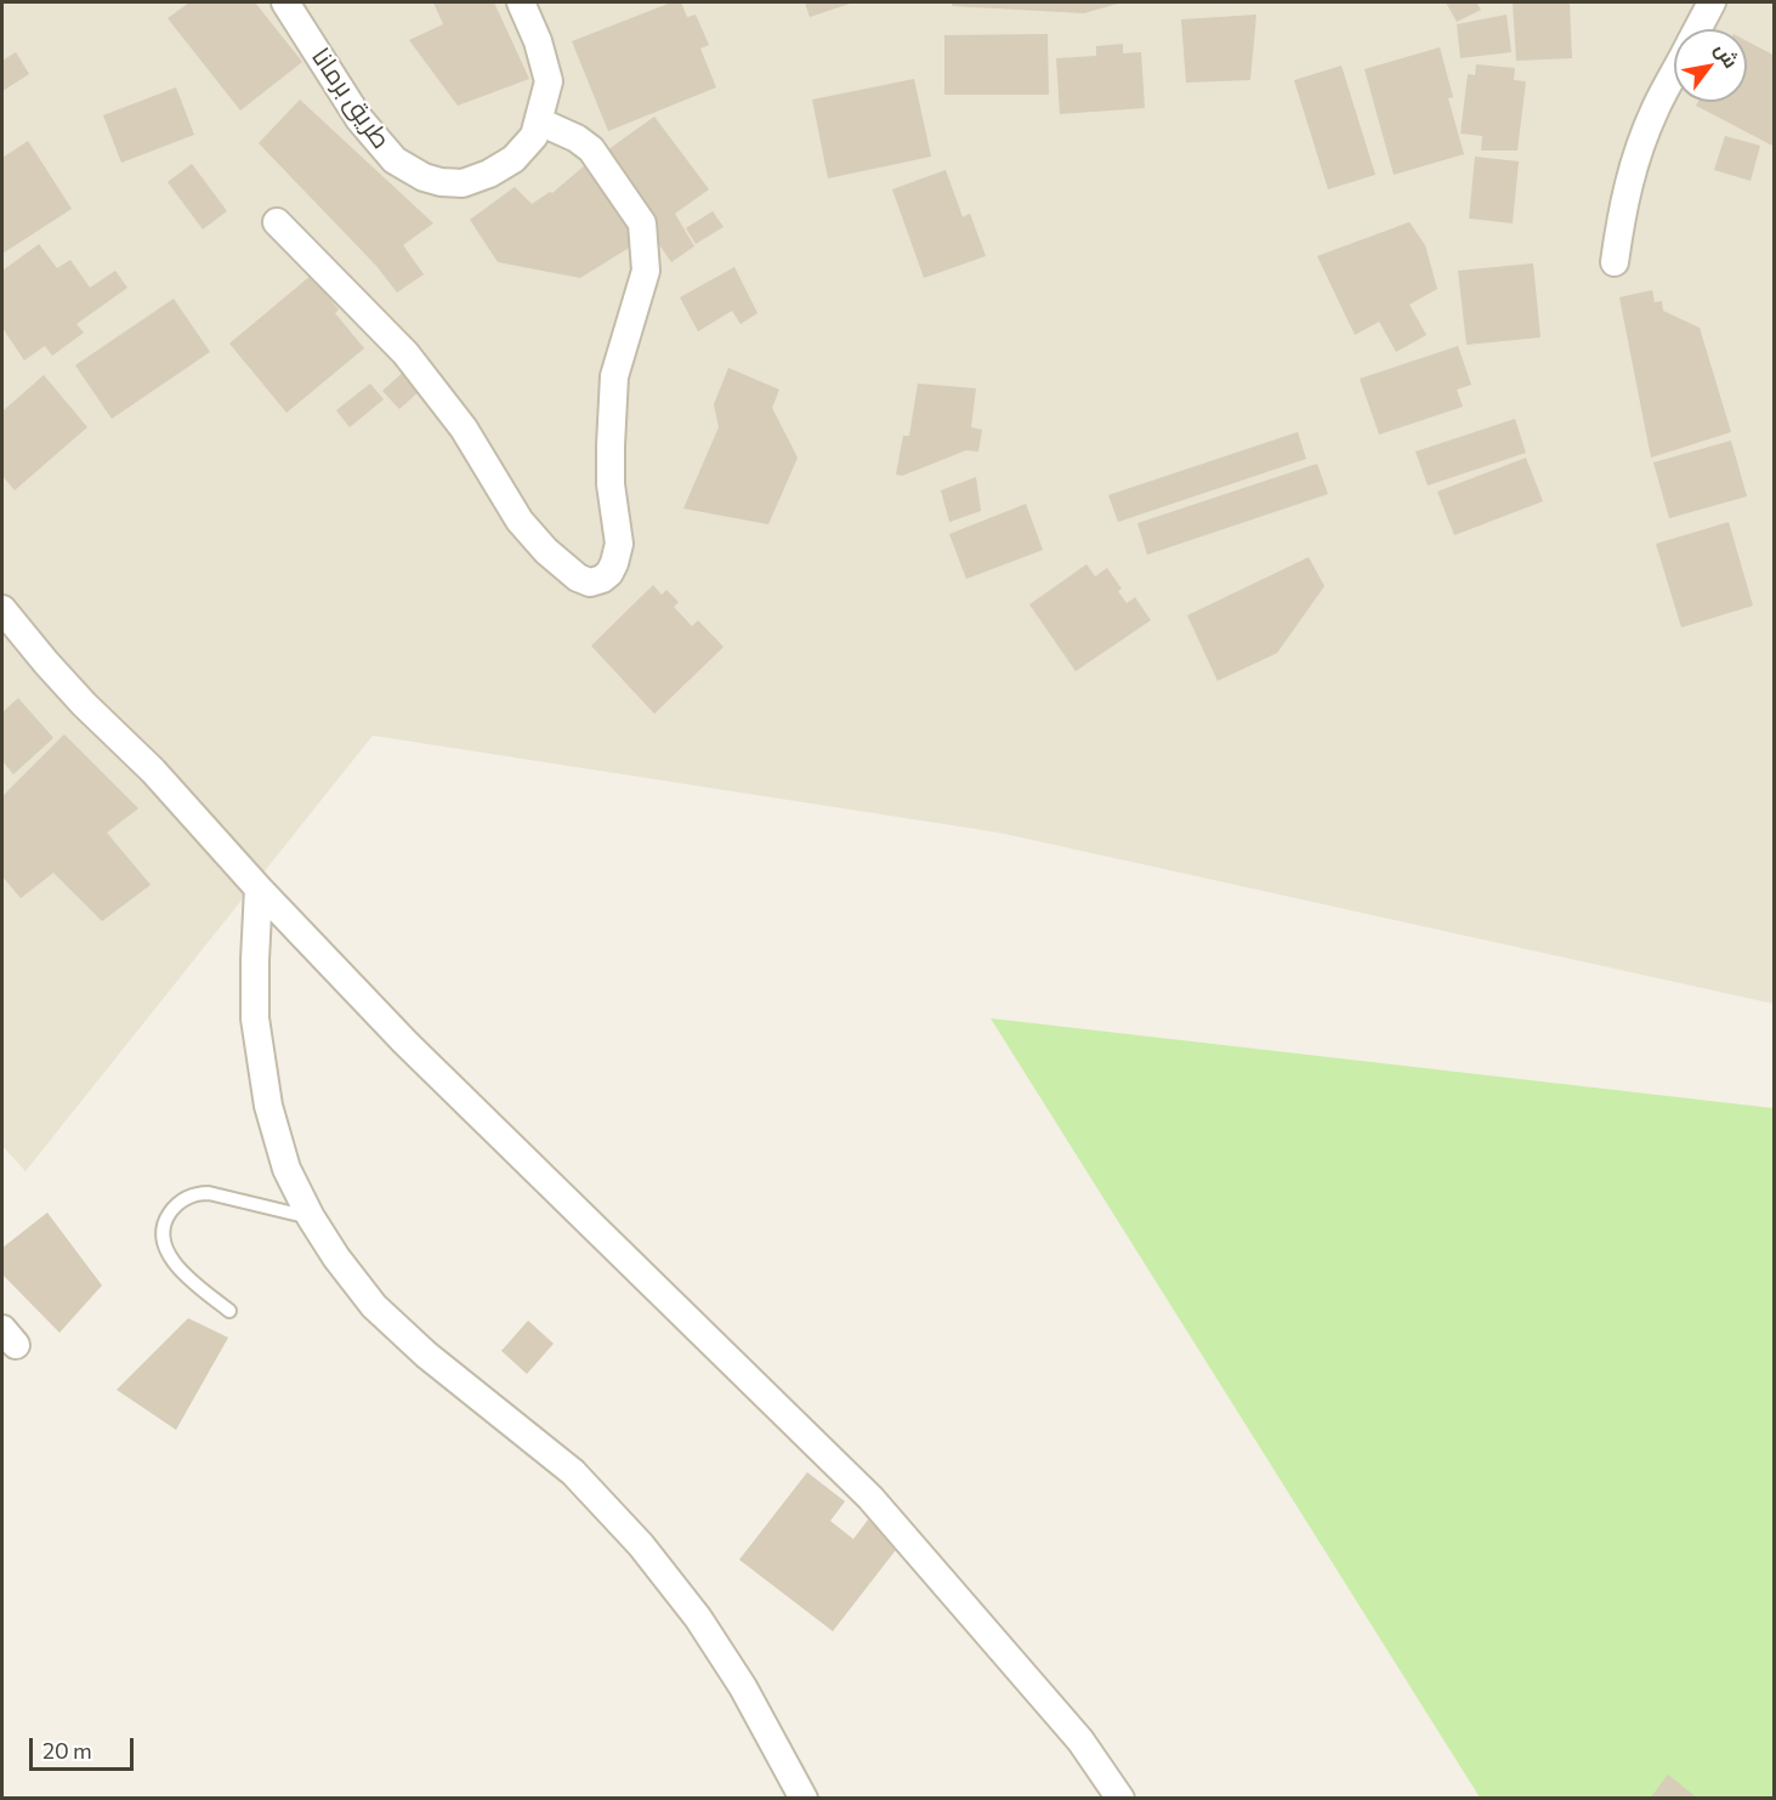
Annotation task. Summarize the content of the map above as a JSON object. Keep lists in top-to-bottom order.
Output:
{
  "streets": {
    "street": ["طريق برمانا"]
  },
  "scale_bar": "20 m",
  "north": "top right"
}
